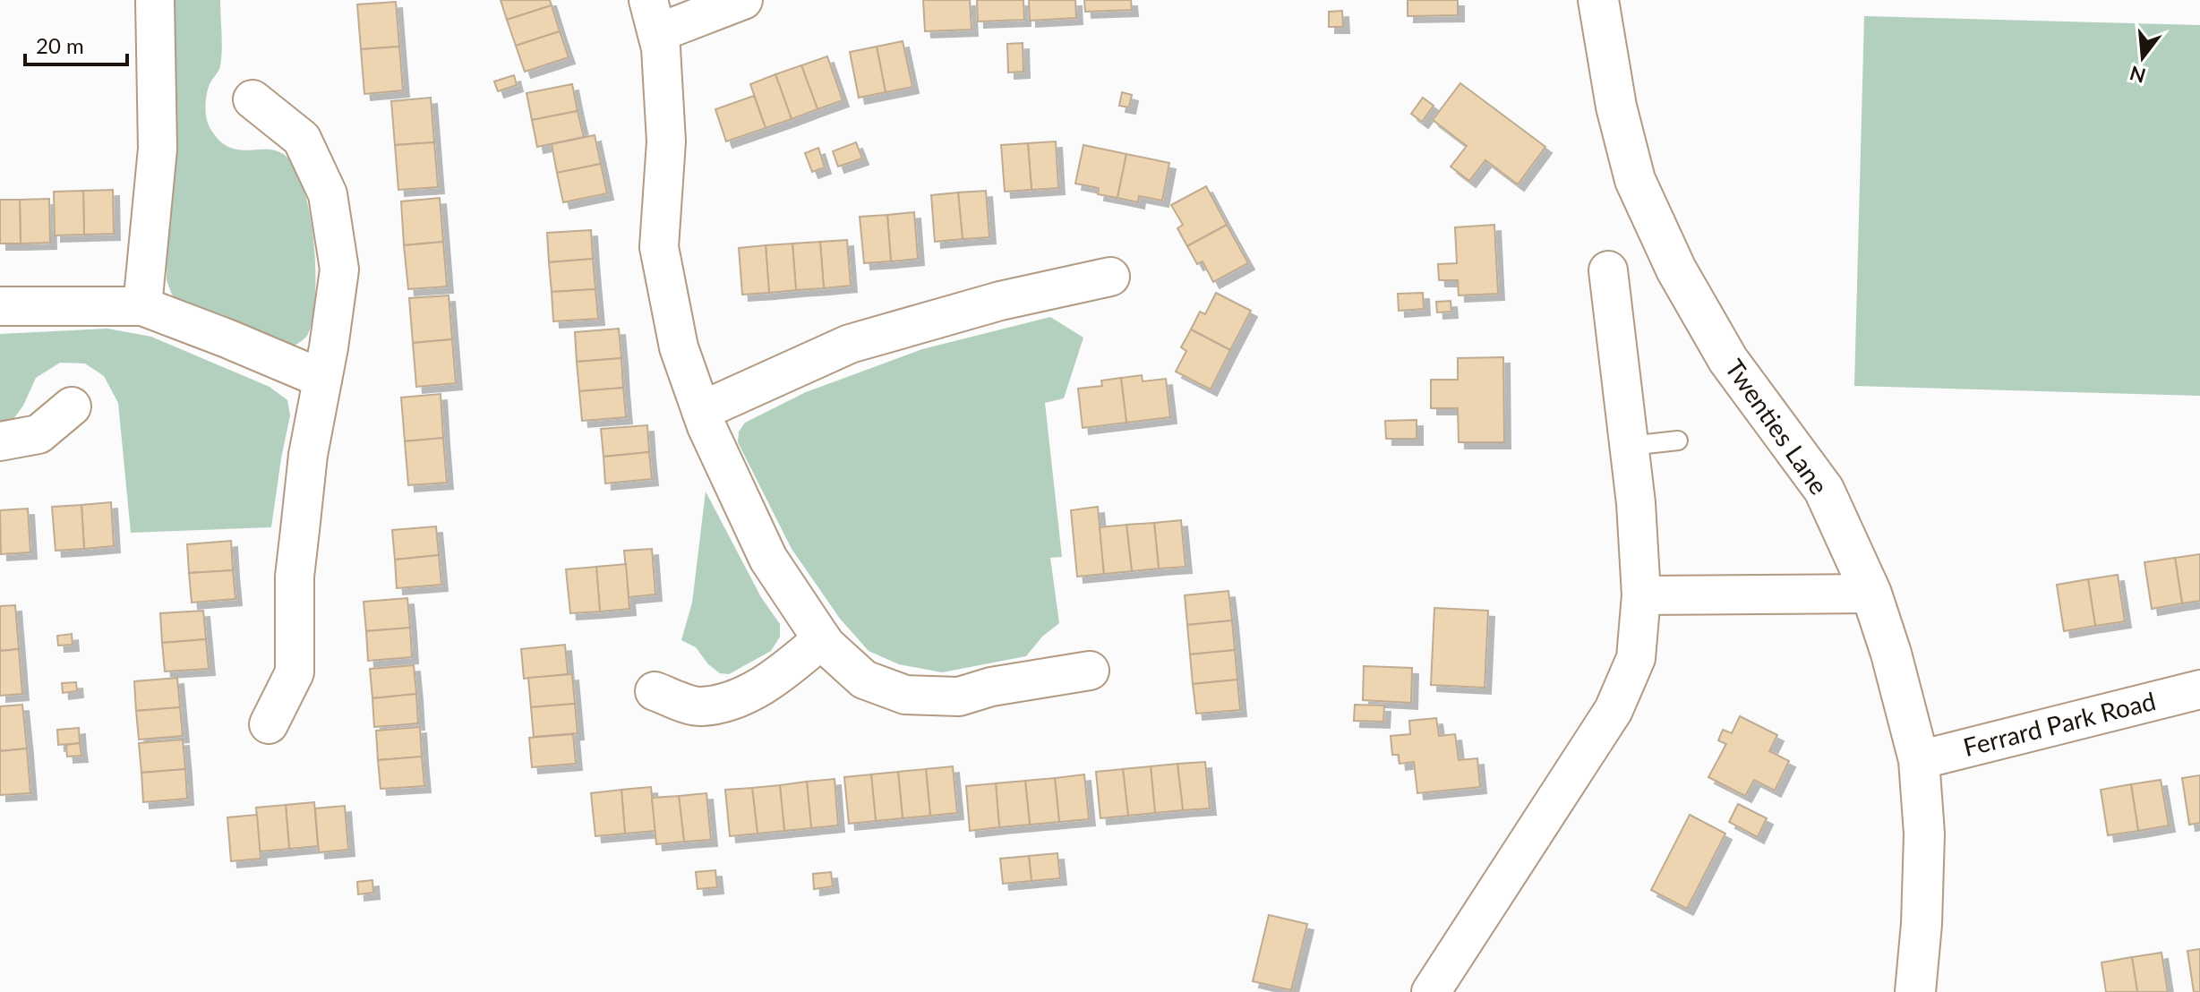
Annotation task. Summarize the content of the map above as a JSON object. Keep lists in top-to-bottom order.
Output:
{
  "streets": {
    "street": ["Twenties Lane", "Ferrard Park Road"]
  },
  "crossings": [
    ["Twenties Lane", "Ferrard Park Road"]
  ],
  "scale_bar": "20 m",
  "north": "bottom"
}
